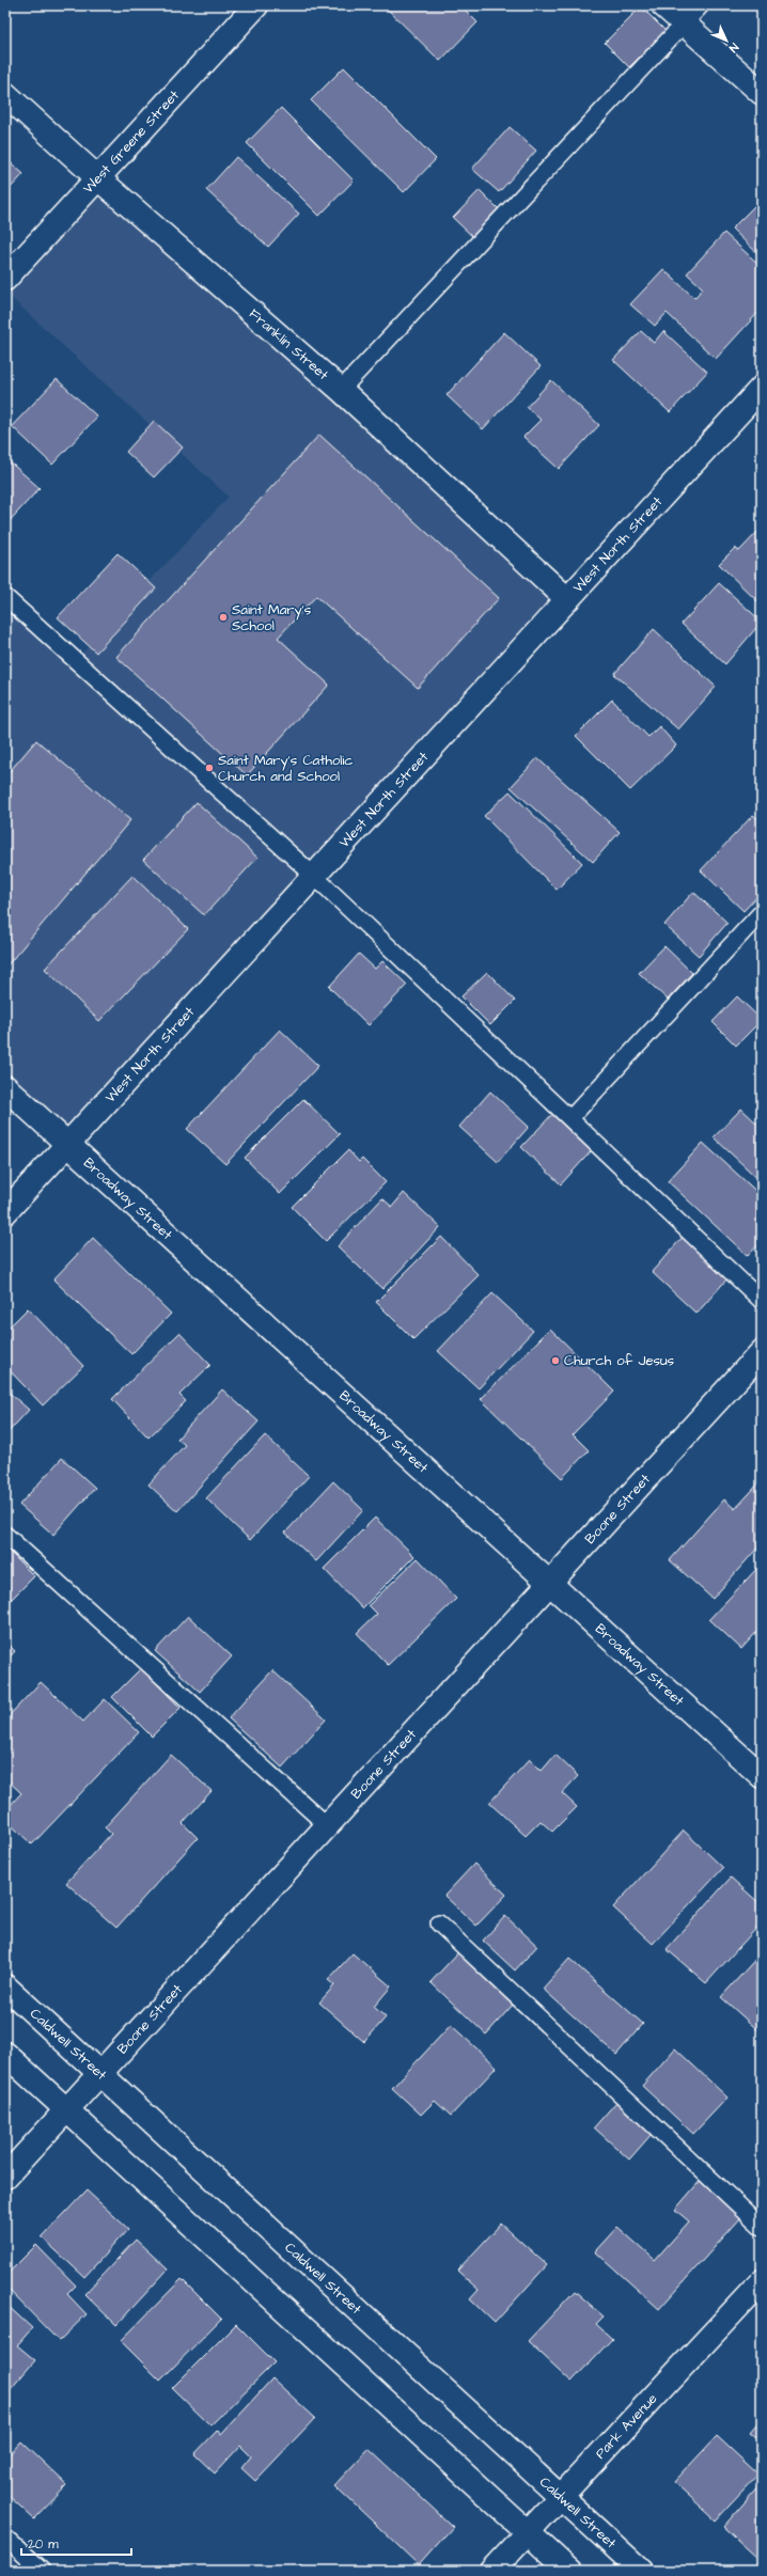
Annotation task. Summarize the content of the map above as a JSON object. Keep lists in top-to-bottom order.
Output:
{
  "streets": {
    "street": [
      "West Greene Street",
      "Franklin Street",
      "West North Street",
      "Broadway Street",
      "Boone Street",
      "Caldwell Street",
      "Park Avenue"
    ]
  },
  "crossings": [
    ["West Greene Street", "Franklin Street"],
    ["Franklin Street", "West North Street"],
    ["West North Street", "Broadway Street"],
    ["Broadway Street", "Boone Street"],
    ["Boone Street", "Caldwell Street"],
    ["Caldwell Street", "Park Avenue"]
  ],
  "places": ["Saint Mary’s School", "Saint Mary’s Catholic Church and School", "Church of Jesus"],
  "scale_bar": "20 m",
  "north": "bottom right"
}
